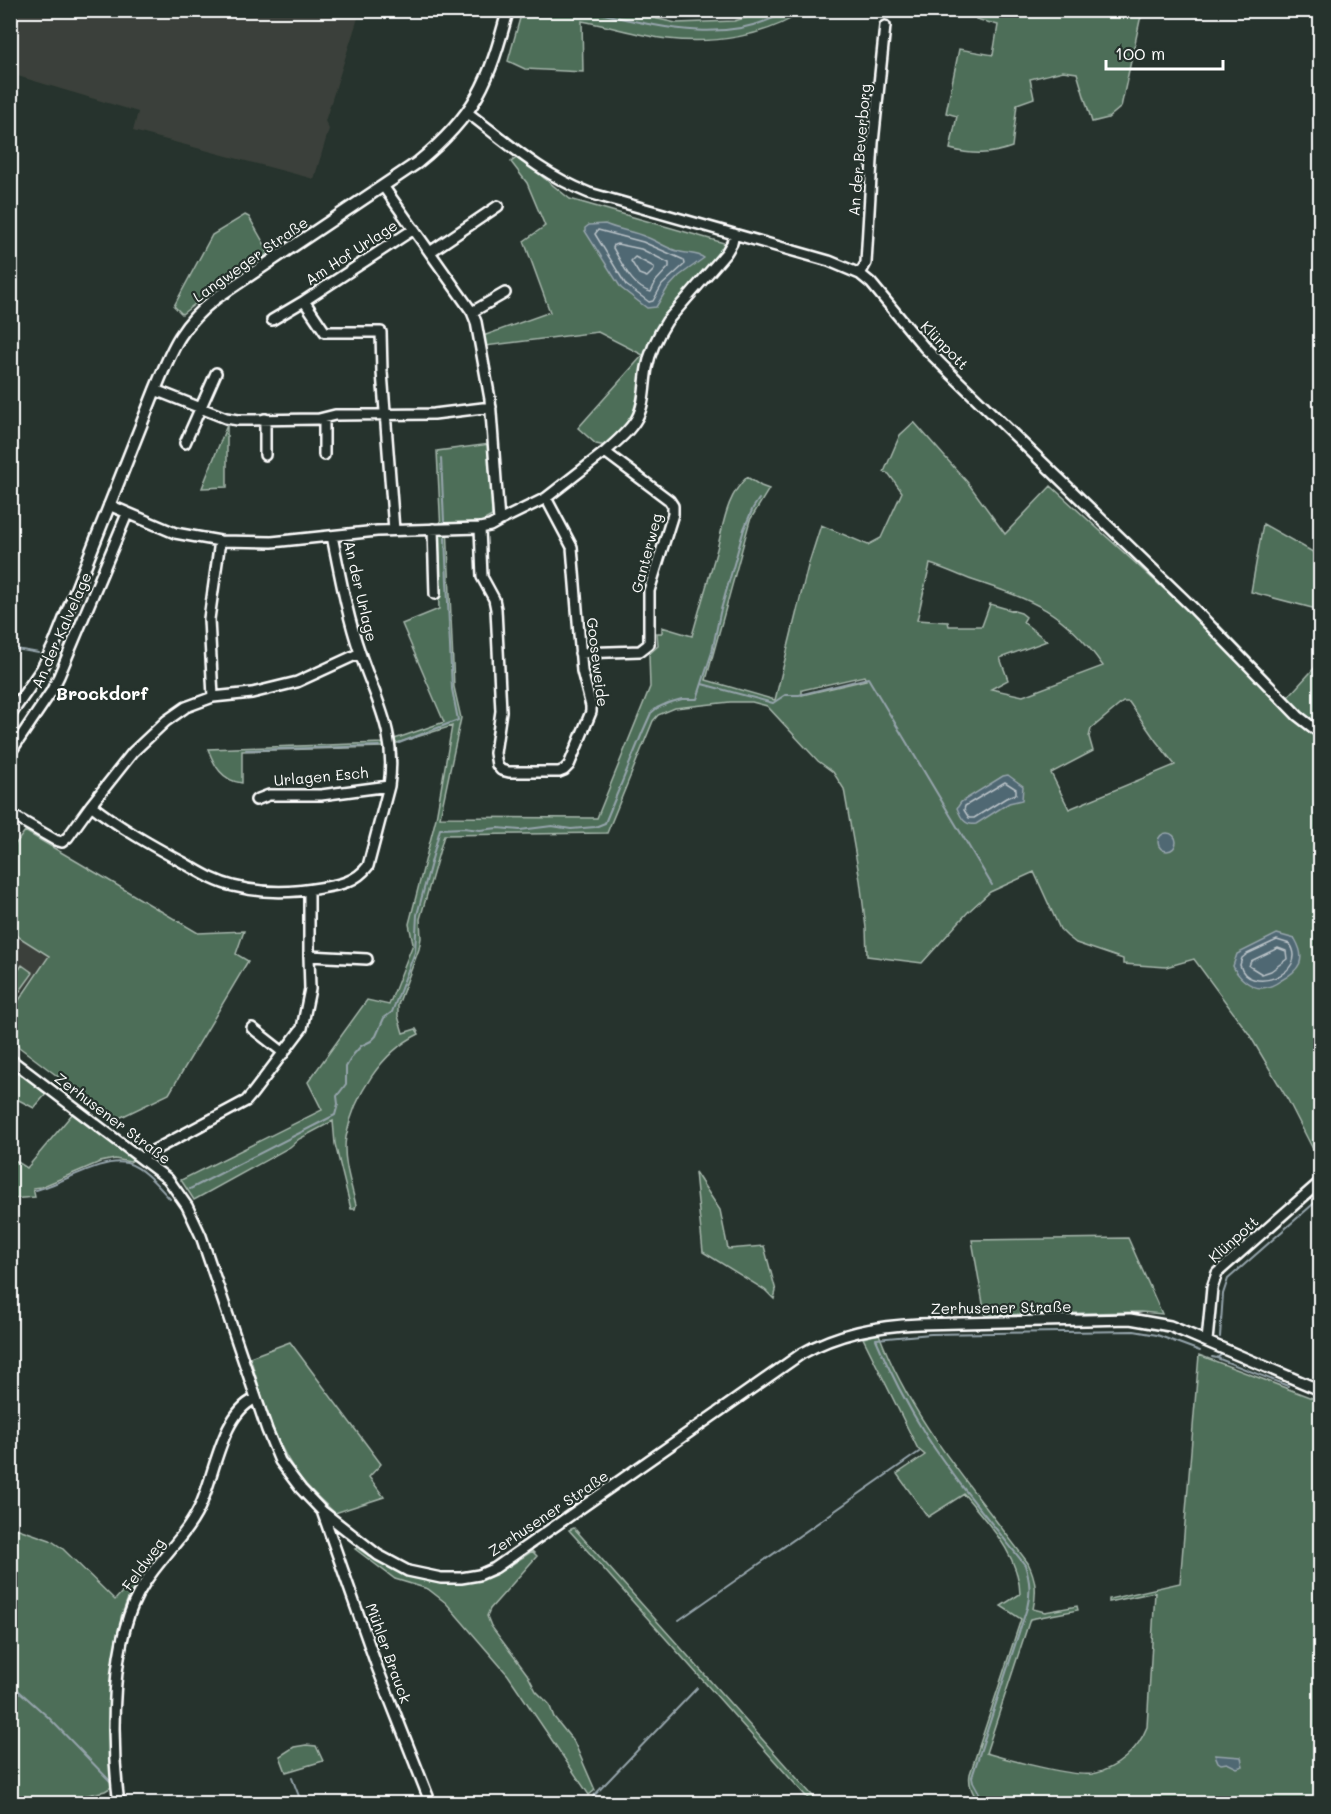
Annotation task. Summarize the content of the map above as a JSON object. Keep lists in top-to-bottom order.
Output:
{
  "streets": {
    "street": [
      "An der Beverborg",
      "Am Hof Urlage",
      "Langweger Straße",
      "Klünpott",
      "Ganterweg",
      "An der Urlage",
      "An der Kalvelage",
      "Gooseweide",
      "Urlagen Esch",
      "Zerhusener Straße",
      "Feldweg",
      "Mühler Brauck"
    ]
  },
  "crossings": [
    ["An der Beverborg", "Klünpott"],
    ["Langweger Straße", "Klünpott"],
    ["Langweger Straße", "An der Urlage"],
    ["Klünpott", "Zerhusener Straße"],
    ["Ganterweg", "Gooseweide"],
    ["An der Urlage", "An der Kalvelage"],
    ["An der Urlage", "Gooseweide"],
    ["An der Urlage", "Urlagen Esch"],
    ["Zerhusener Straße", "Feldweg"],
    ["Zerhusener Straße", "Mühler Brauck"]
  ],
  "districts": ["Brockdorf"],
  "scale_bar": "100 m"
}
